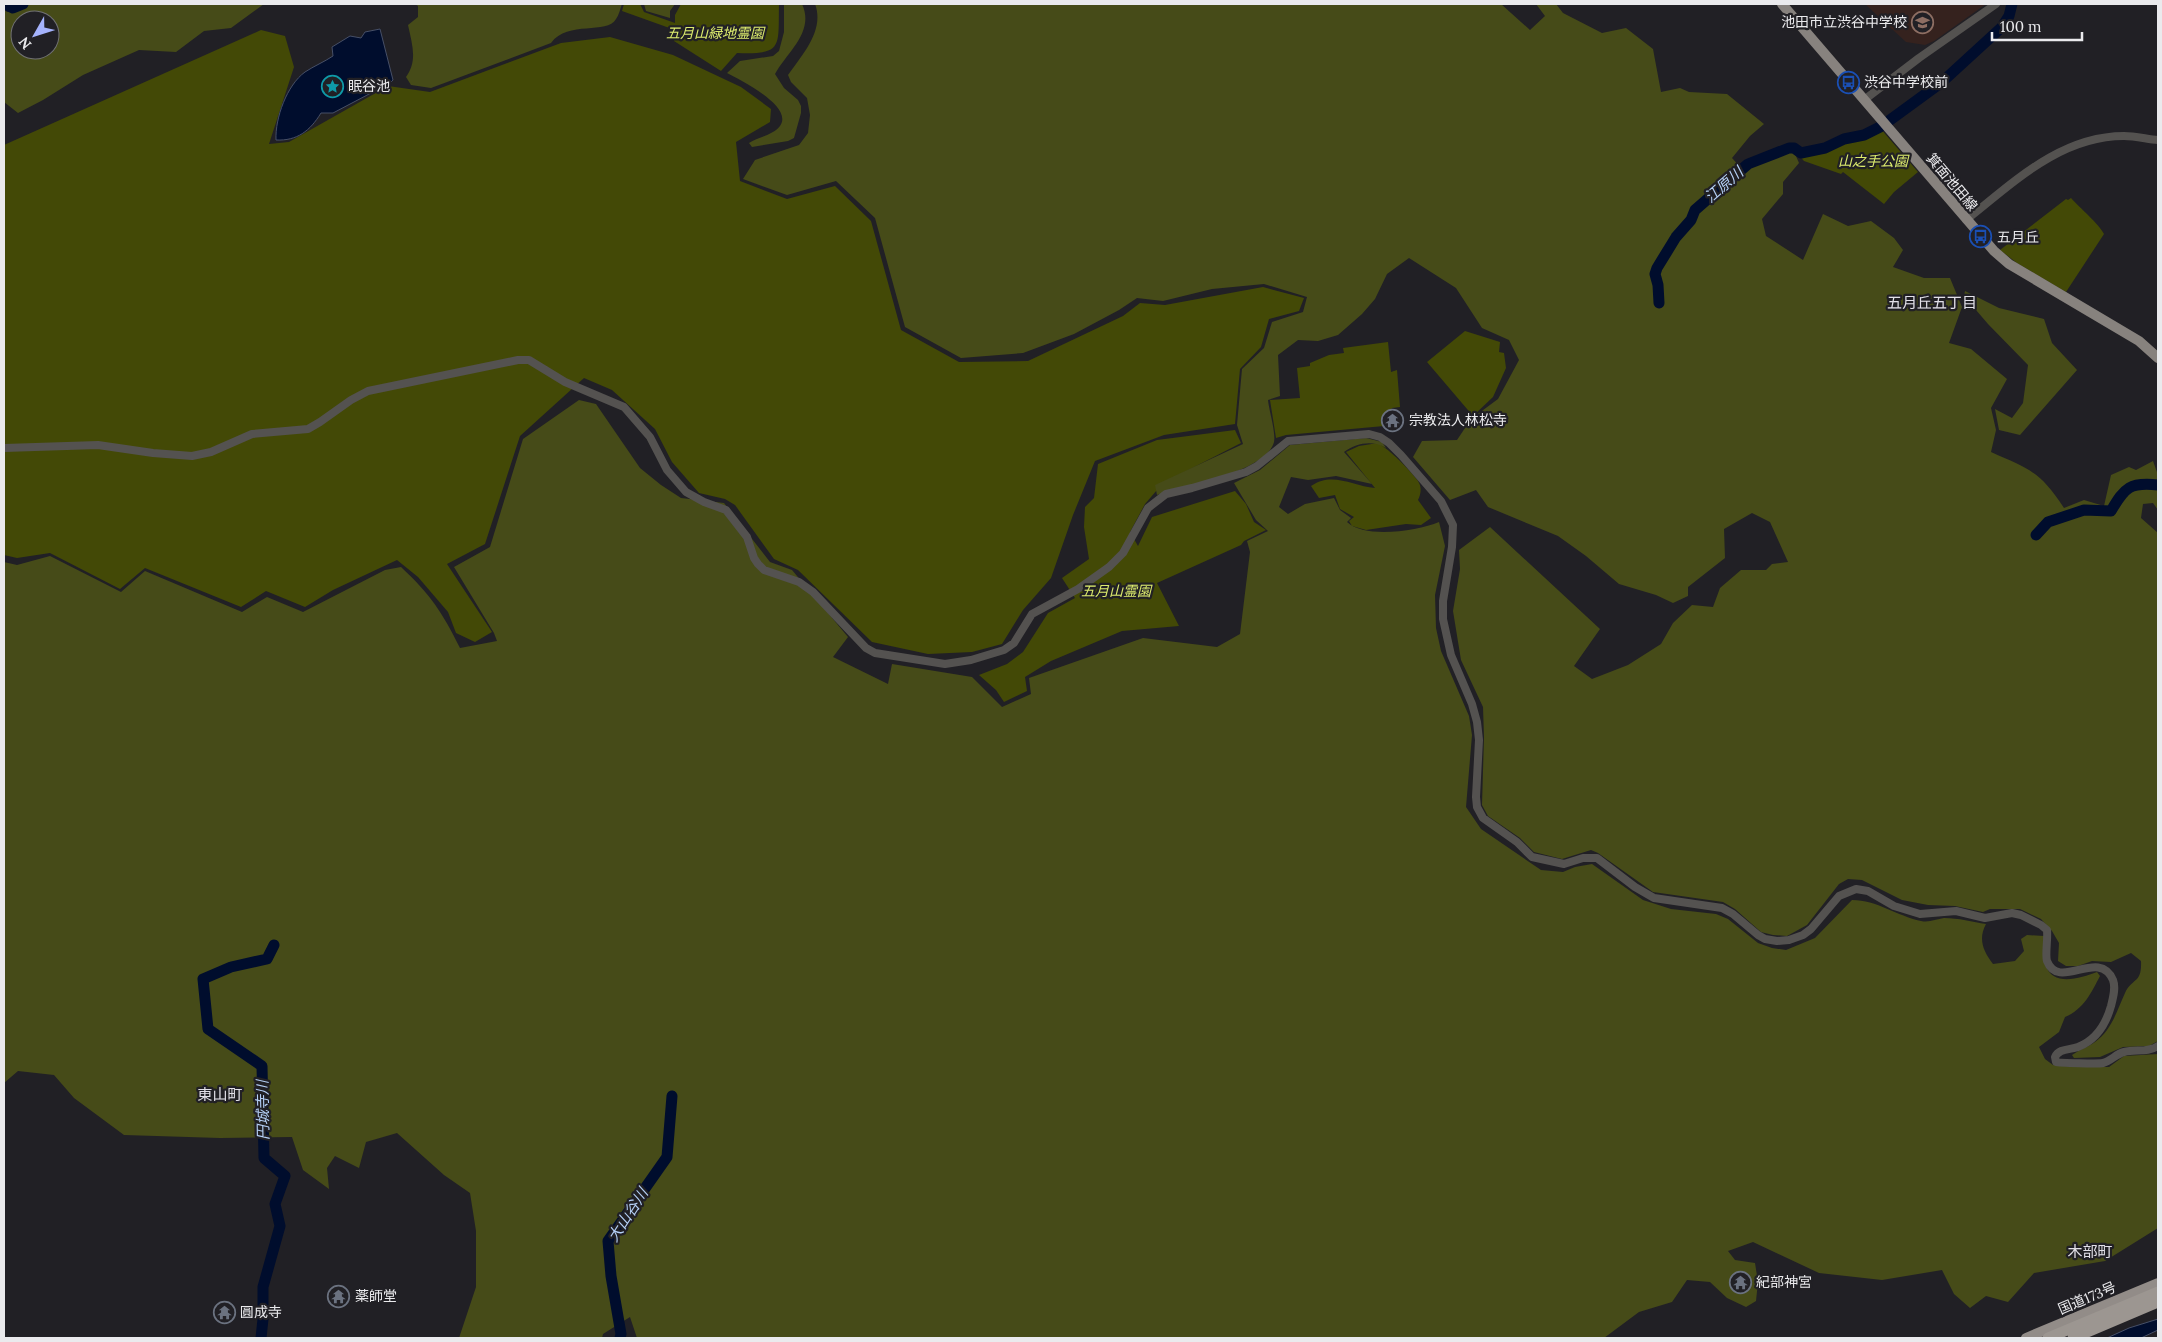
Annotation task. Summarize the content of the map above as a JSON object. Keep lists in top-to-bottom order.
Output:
{
  "streets": {
    "highway": ["国道173号"],
    "main road": ["箕面池田線"]
  },
  "districts": ["五月丘五丁目", "東山町", "木部町"],
  "water": ["江原川", "円城寺川", "大山谷川"],
  "parks": ["五月山緑地霊園", "山之手公園", "五月山霊園"],
  "places": {
    "school or university": ["池田市立渋谷中学校"],
    "bus stop": ["渋谷中学校前", "五月丘"],
    "place": ["眠谷池"],
    "temple": [
      "宗教法人林松寺",
      "紀部神宮",
      "薬師堂",
      "圓成寺"
    ]
  },
  "scale_bar": "100 m",
  "north": "bottom left"
}
